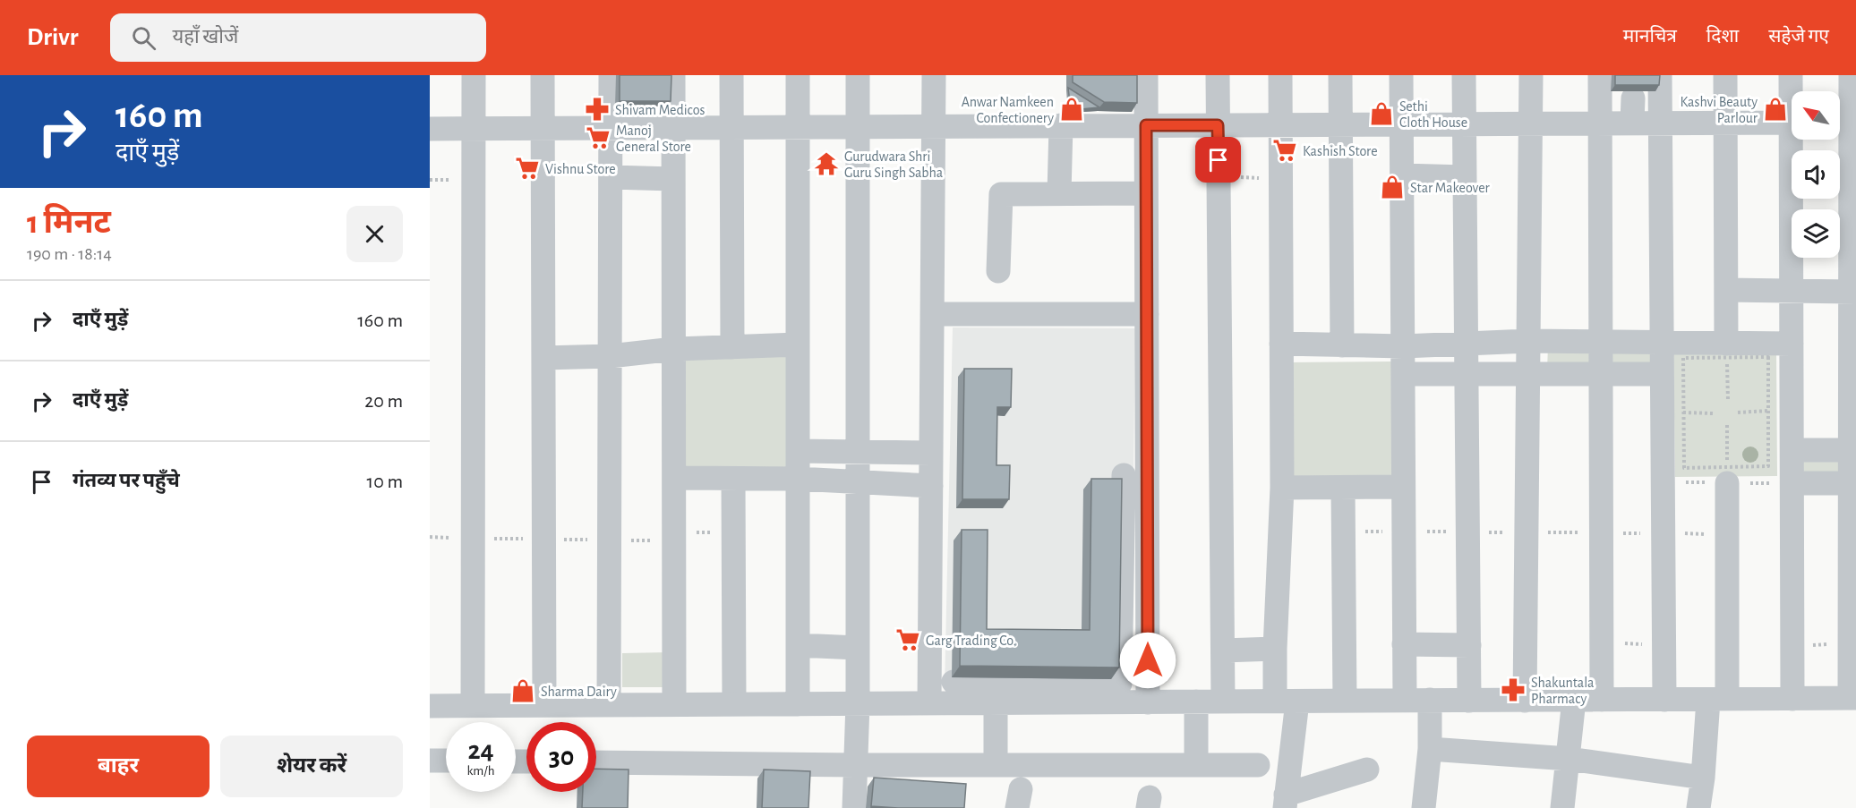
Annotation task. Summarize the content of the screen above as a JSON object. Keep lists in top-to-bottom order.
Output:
{
  "places": {
    "pharmacy": ["Shivam Medicos", "Shakuntala Pharmacy"],
    "shop": [
      "Anwar Namkeen Confectionery",
      "Kashvi Beauty Parlour",
      "Sethi Cloth House",
      "Star Makeover",
      "Sharma Dairy"
    ],
    "supermarket": [
      "Manoj General Store",
      "Kashish Store",
      "Vishnu Store",
      "Garg Trading Co."
    ],
    "temple": ["Gurudwara Shri Guru Singh Sabha"]
  },
  "north": "top left",
  "page": {
    "header": "Drivr",
    "search": "यहाँ खोजें",
    "nav": ["मानचित्र", "दिशा", "सहेजे गए"],
    "turn": ["160 m", "दाएँ मुड़ें"],
    "heading": ["1 मिनट", "190 m · 18:14"],
    "list": [
      {
        "name": "दाएँ मुड़ें",
        "value": "160 m"
      },
      {
        "name": "दाएँ मुड़ें",
        "value": "20 m"
      },
      {
        "name": "गंतव्य पर पहुँचे",
        "value": "10 m"
      }
    ],
    "speed": "24 km/h",
    "limit": "30",
    "buttons": ["बाहर", "शेयर करें"]
  }
}
